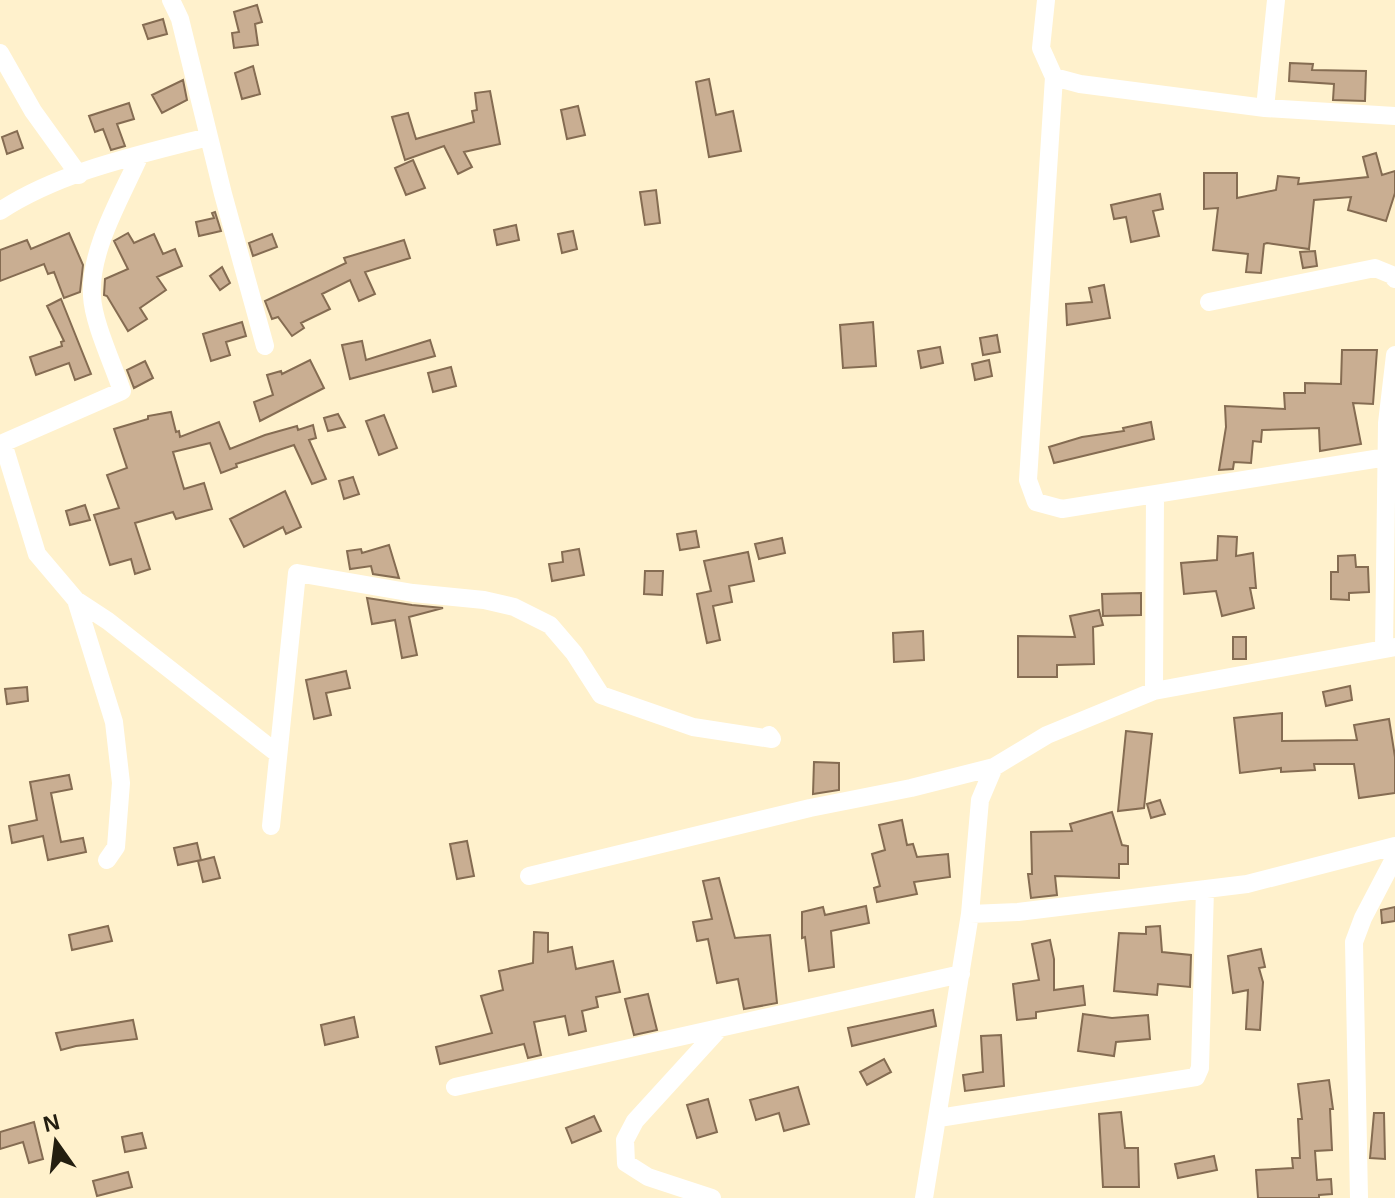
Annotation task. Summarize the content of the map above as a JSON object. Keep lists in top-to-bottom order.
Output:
{
  "north": "top"
}
